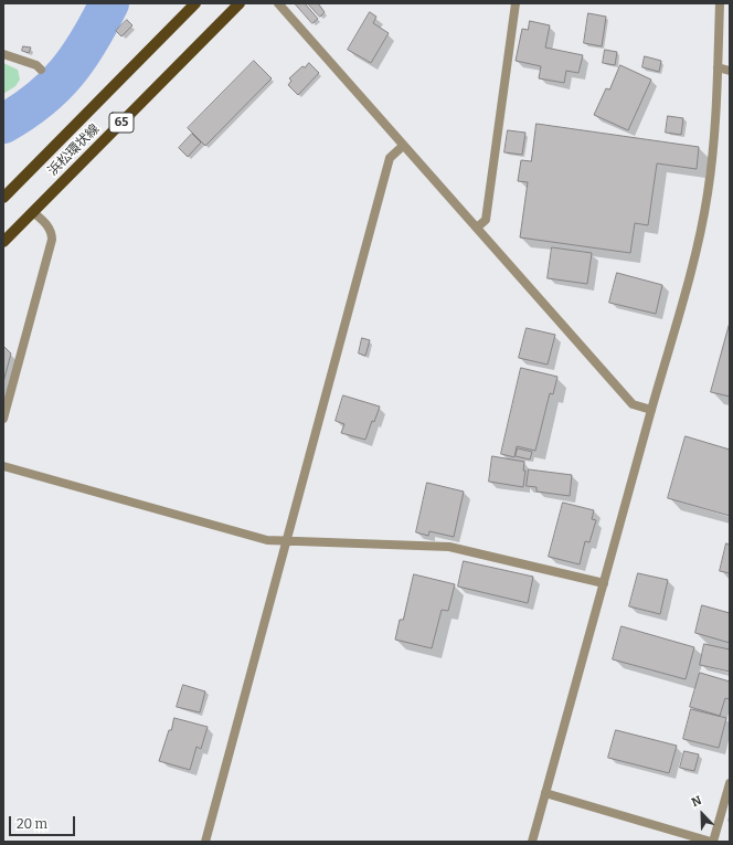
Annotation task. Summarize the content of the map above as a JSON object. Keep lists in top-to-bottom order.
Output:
{
  "streets": {
    "main road": ["65", "浜松環状線"]
  },
  "scale_bar": "20 m",
  "north": "top left"
}
